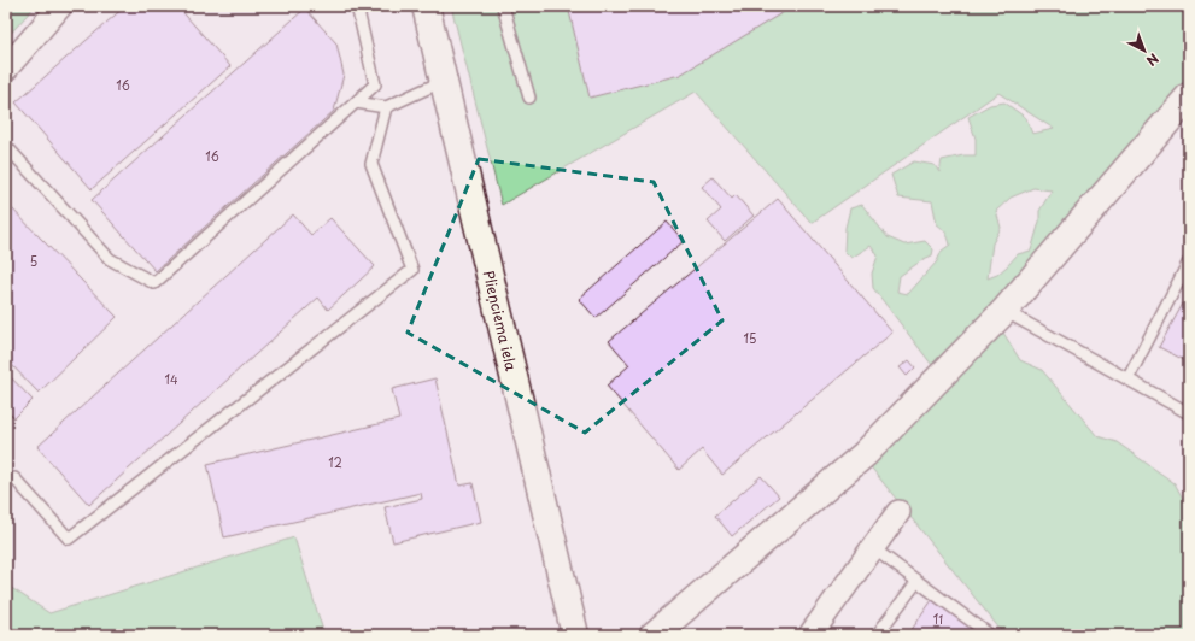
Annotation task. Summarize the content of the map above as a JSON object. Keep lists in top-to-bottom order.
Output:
{
  "streets": {
    "street": ["Plieņciema iela"]
  },
  "house_numbers": [
    "16",
    "16",
    "5",
    "15",
    "14",
    "12",
    "11"
  ],
  "north": "bottom right"
}
